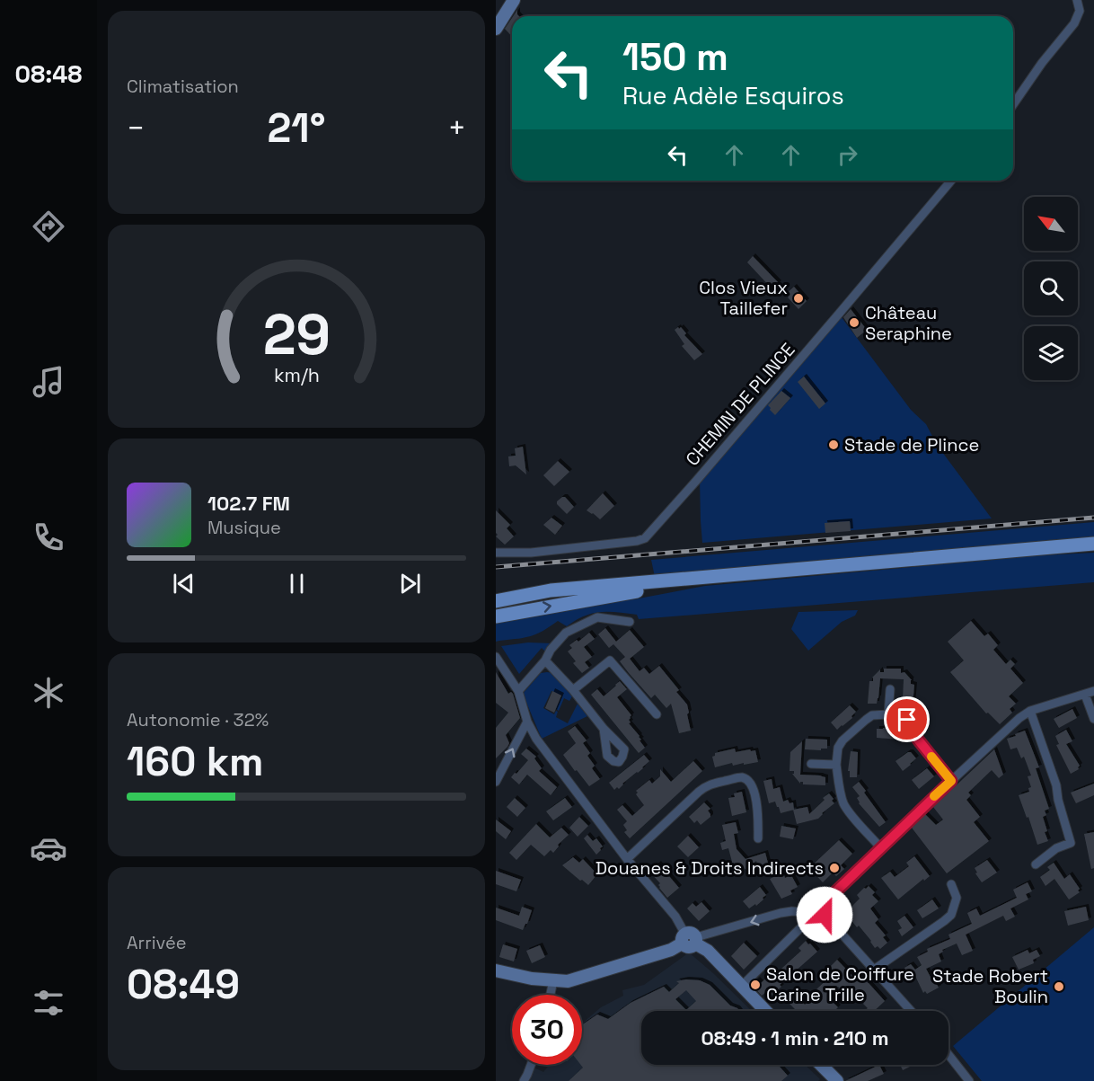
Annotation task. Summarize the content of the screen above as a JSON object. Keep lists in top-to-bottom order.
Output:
{
  "streets": {
    "street": ["CHEMIN DE PLINCE"]
  },
  "places": [
    "Clos Vieux Taillefer",
    "Château Seraphine",
    "Stade de Plince",
    "Douanes & Droits Indirects",
    "Salon de Coiffure Carine Trille",
    "Stade Robert Boulin"
  ],
  "north": "top left",
  "page": {
    "tabs": "08:48",
    "tile": [
      "Climatisation",
      ["Autonomie · 32%", "160 km"],
      ["Arrivée", "08:49"]
    ],
    "turn": ["150 m", "Rue Adèle Esquiros"],
    "heat": ["−", "21°", "+"],
    "song": ["102.7 FM", "Musique"],
    "limit": "30",
    "trip": "08:49 · 1 min · 210 m",
    "gauge": ["29", "km/h"]
  }
}
